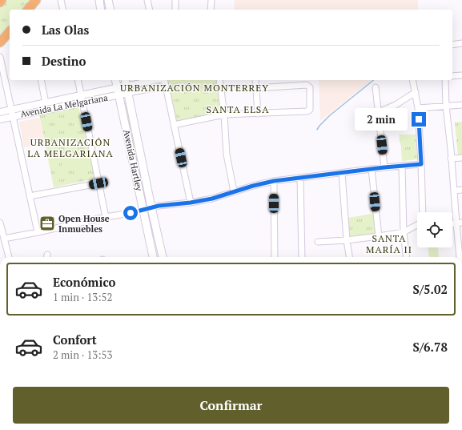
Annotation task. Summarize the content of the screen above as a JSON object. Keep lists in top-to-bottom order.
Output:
{
  "streets": {
    "main road": ["Avenida Hartley"],
    "street": ["Avenida La Melgariana"]
  },
  "crossings": [
    ["Avenida La Melgariana", "Avenida Hartley"]
  ],
  "districts": [
    "URBANIZACIÓN MONTERREY",
    "SANTA ELSA",
    "URBANIZACIÓN LA MELGARIANA",
    "SANTA MARÍA II"
  ],
  "places": {
    "office": ["Open House Inmuebles"]
  },
  "page": {
    "banner": ["Las Olas", "Destino"],
    "bubble": "2 min",
    "list": [
      {
        "name": "Económico",
        "note": "1 min · 13:52",
        "value": "S/5.02"
      },
      {
        "name": "Confort",
        "note": "2 min · 13:53",
        "value": "S/6.78"
      }
    ],
    "buttons": "Confirmar"
  }
}
